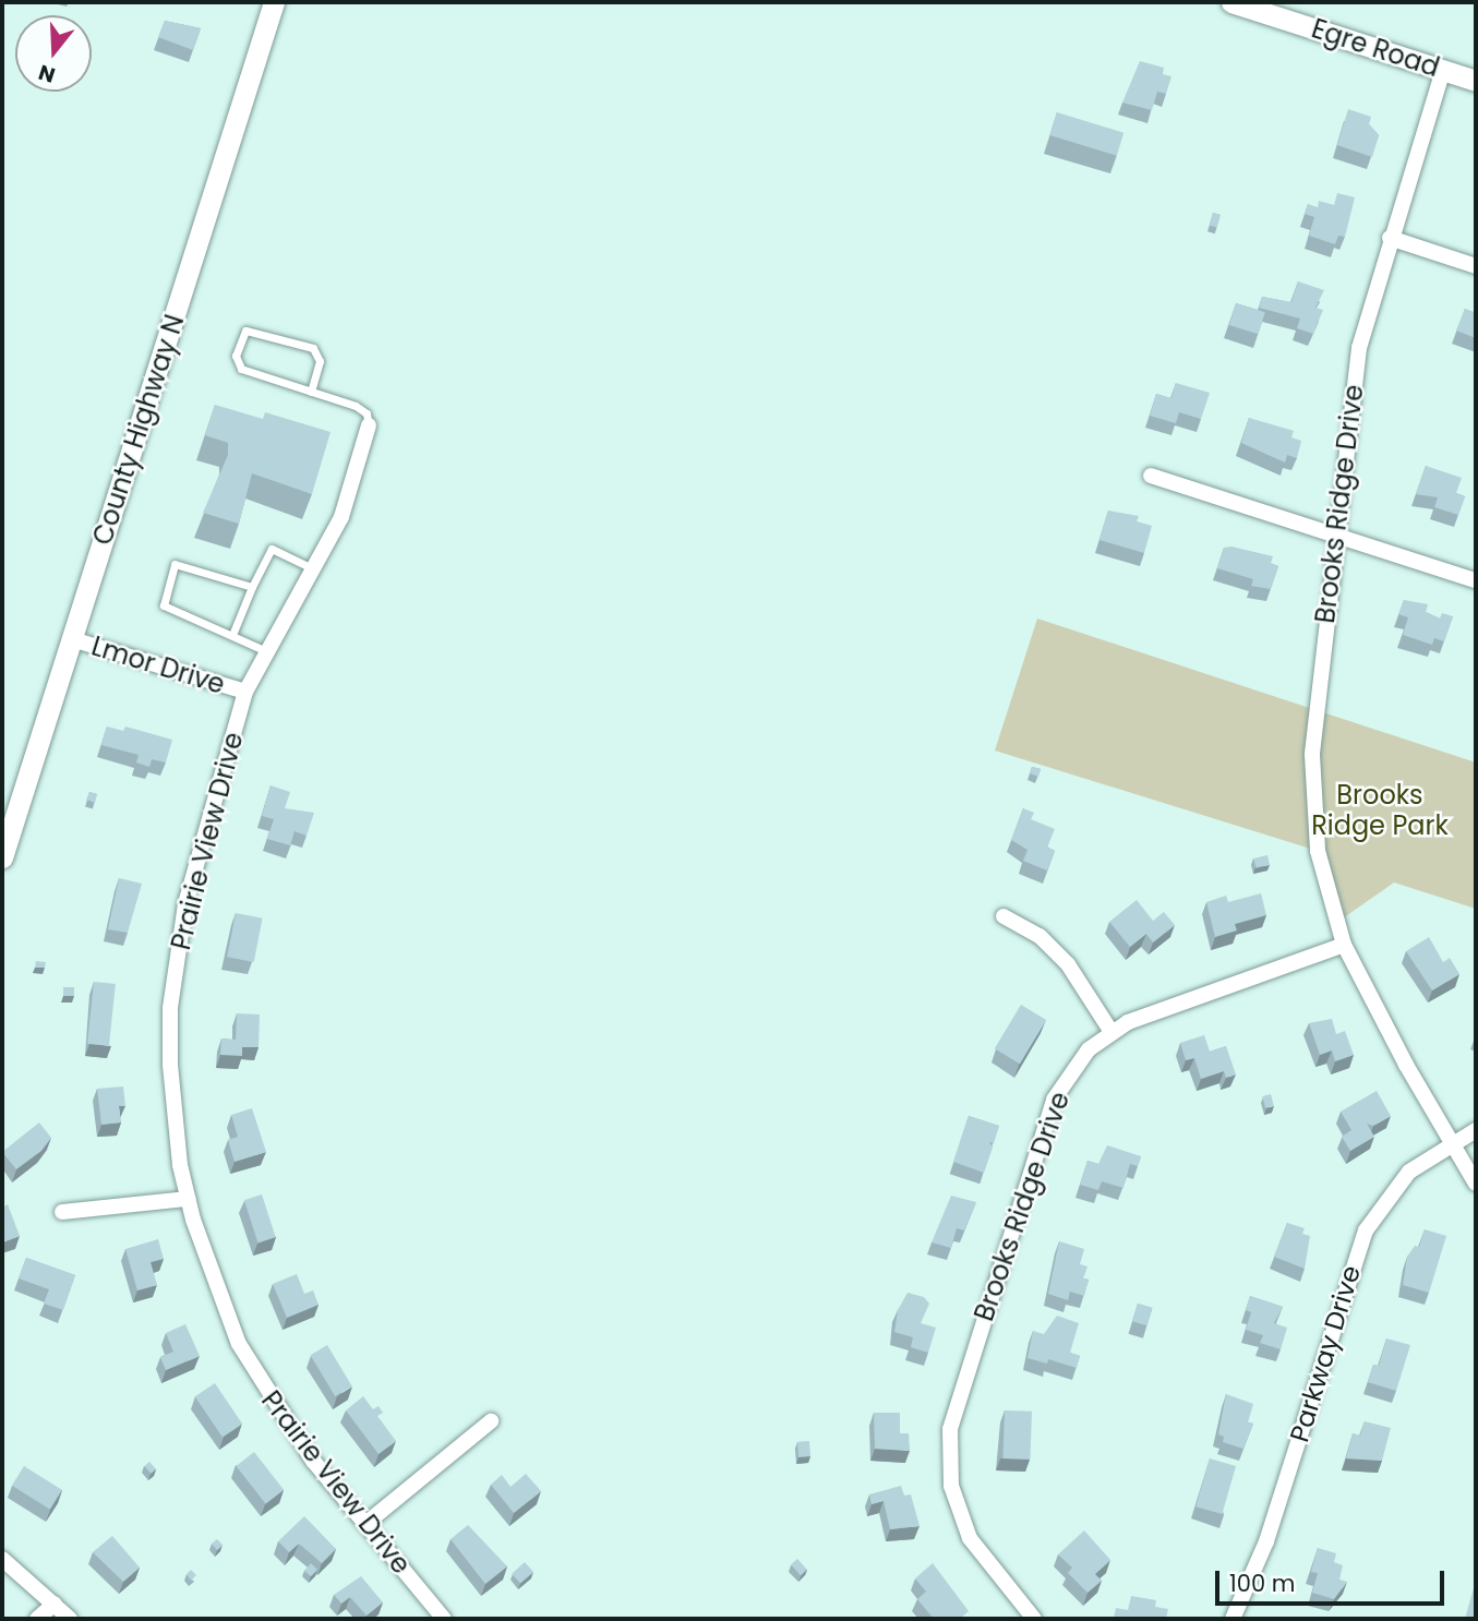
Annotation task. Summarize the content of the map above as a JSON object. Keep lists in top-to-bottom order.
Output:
{
  "streets": {
    "street": [
      "Egre Road",
      "County Highway N",
      "Brooks Ridge Drive",
      "Lmor Drive",
      "Prairie View Drive",
      "Parkway Drive"
    ]
  },
  "crossings": [
    ["Egre Road", "Brooks Ridge Drive"],
    ["County Highway N", "Lmor Drive"],
    ["Brooks Ridge Drive", "Parkway Drive"],
    ["Lmor Drive", "Prairie View Drive"]
  ],
  "parks": ["Brooks Ridge Park"],
  "scale_bar": "100 m",
  "north": "bottom"
}
